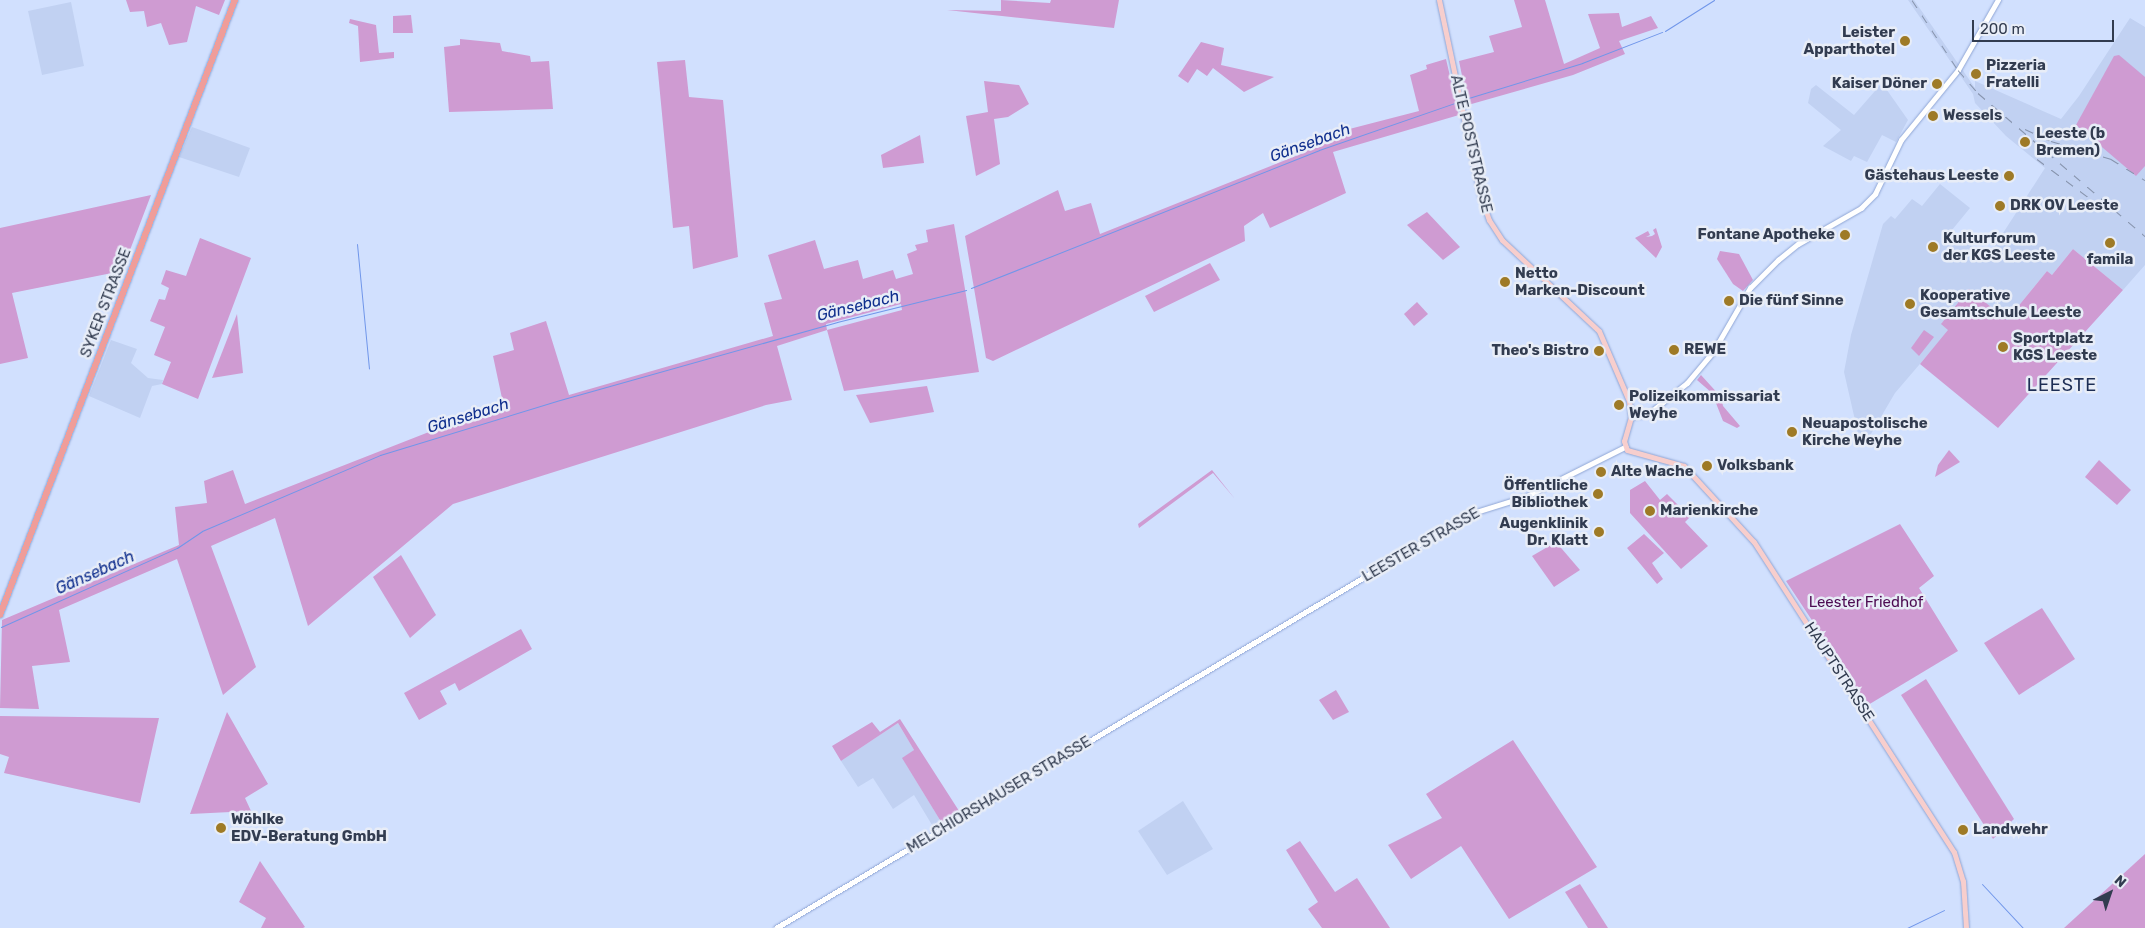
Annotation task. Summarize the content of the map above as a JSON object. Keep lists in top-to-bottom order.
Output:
{
  "streets": {
    "main road": ["ALTE POSTSTRASSE", "SYKER STRASSE", "HAUPTSTRASSE"],
    "street": ["LEESTER STRASSE", "MELCHIORSHAUSER STRASSE"]
  },
  "crossings": [
    ["LEESTER STRASSE", "HAUPTSTRASSE"],
    ["LEESTER STRASSE", "MELCHIORSHAUSER STRASSE"]
  ],
  "districts": ["LEESTE"],
  "water": ["Gänsebach"],
  "parks": ["Leester Friedhof"],
  "places": [
    "Leister Apparthotel",
    "Pizzeria Fratelli",
    "Kaiser Döner",
    "Wessels",
    "Leeste (b Bremen)",
    "Gästehaus Leeste",
    "DRK OV Leeste",
    "Fontane Apotheke",
    "famila",
    "Kulturforum der KGS Leeste",
    "Netto Marken-Discount",
    "Die fünf Sinne",
    "Kooperative Gesamtschule Leeste",
    "Sportplatz KGS Leeste",
    "REWE",
    "Theo's Bistro",
    "Polizeikommissariat Weyhe",
    "Neuapostolische Kirche Weyhe",
    "Volksbank",
    "Alte Wache",
    "Öffentliche Bibliothek",
    "Marienkirche",
    "Augenklinik Dr. Klatt",
    "Wöhlke EDV-Beratung GmbH",
    "Landwehr"
  ],
  "scale_bar": "200 m",
  "north": "top right"
}
